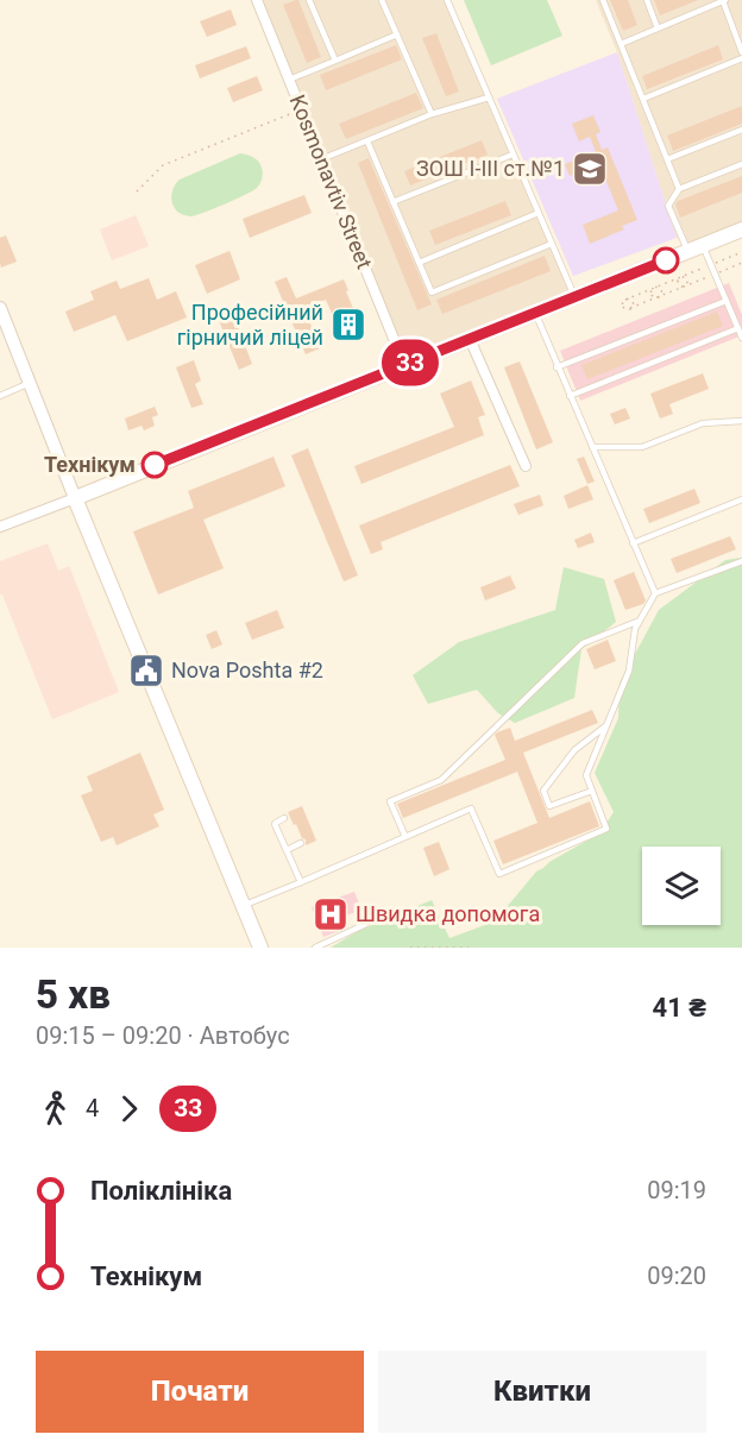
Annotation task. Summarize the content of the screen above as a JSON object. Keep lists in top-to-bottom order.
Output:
{
  "streets": {
    "street": ["Kosmonavtiv Street"]
  },
  "places": {
    "school or university": ["ЗОШ I-III ст.№1"],
    "building": ["Професійний гірничий ліцей"],
    "other": ["Технікум"],
    "public building": ["Nova Poshta #2"],
    "hospital": ["Швидка допомога"]
  },
  "lines": ["bus line 33"],
  "page": {
    "on_map": "33",
    "heading": ["5 хв", "09:15 – 09:20 · Автобус", "41 ₴"],
    "legs": ["4", "33"],
    "list": [
      {
        "name": "Поліклініка",
        "value": "09:19"
      },
      {
        "name": "Технікум",
        "value": "09:20"
      }
    ],
    "buttons": ["Почати", "Квитки"]
  }
}
